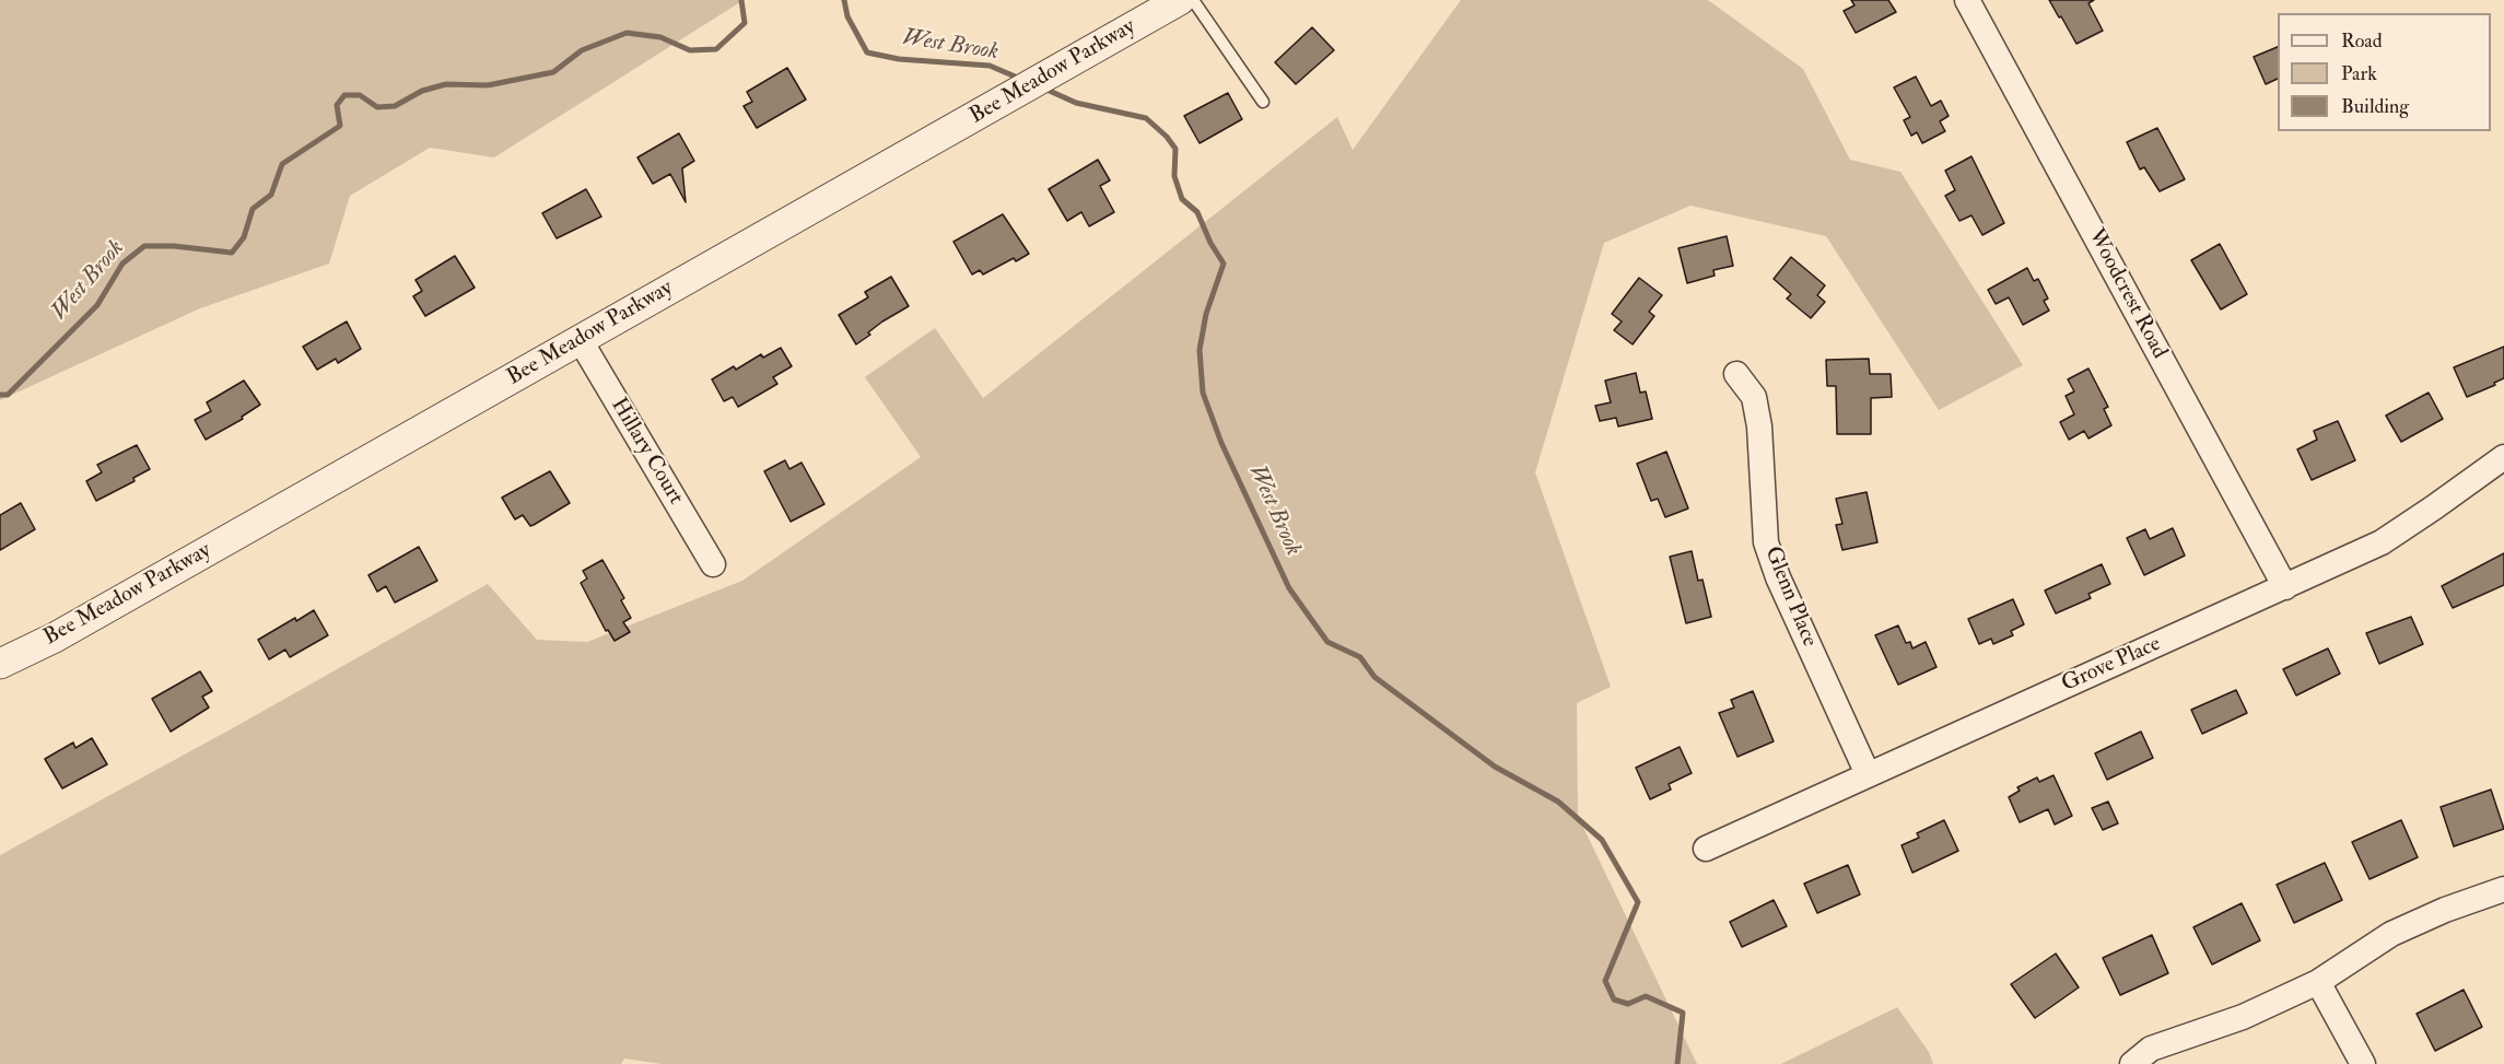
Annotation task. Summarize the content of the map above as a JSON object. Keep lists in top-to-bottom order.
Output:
{
  "streets": {
    "street": [
      "Bee Meadow Parkway",
      "Woodcrest Road",
      "Hillary Court",
      "Glenn Place",
      "Grove Place"
    ]
  },
  "crossings": [
    ["Bee Meadow Parkway", "Hillary Court"],
    ["Woodcrest Road", "Grove Place"],
    ["Glenn Place", "Grove Place"]
  ],
  "water": ["West Brook"],
  "legend": ["Road", "Park", "Building"]
}
